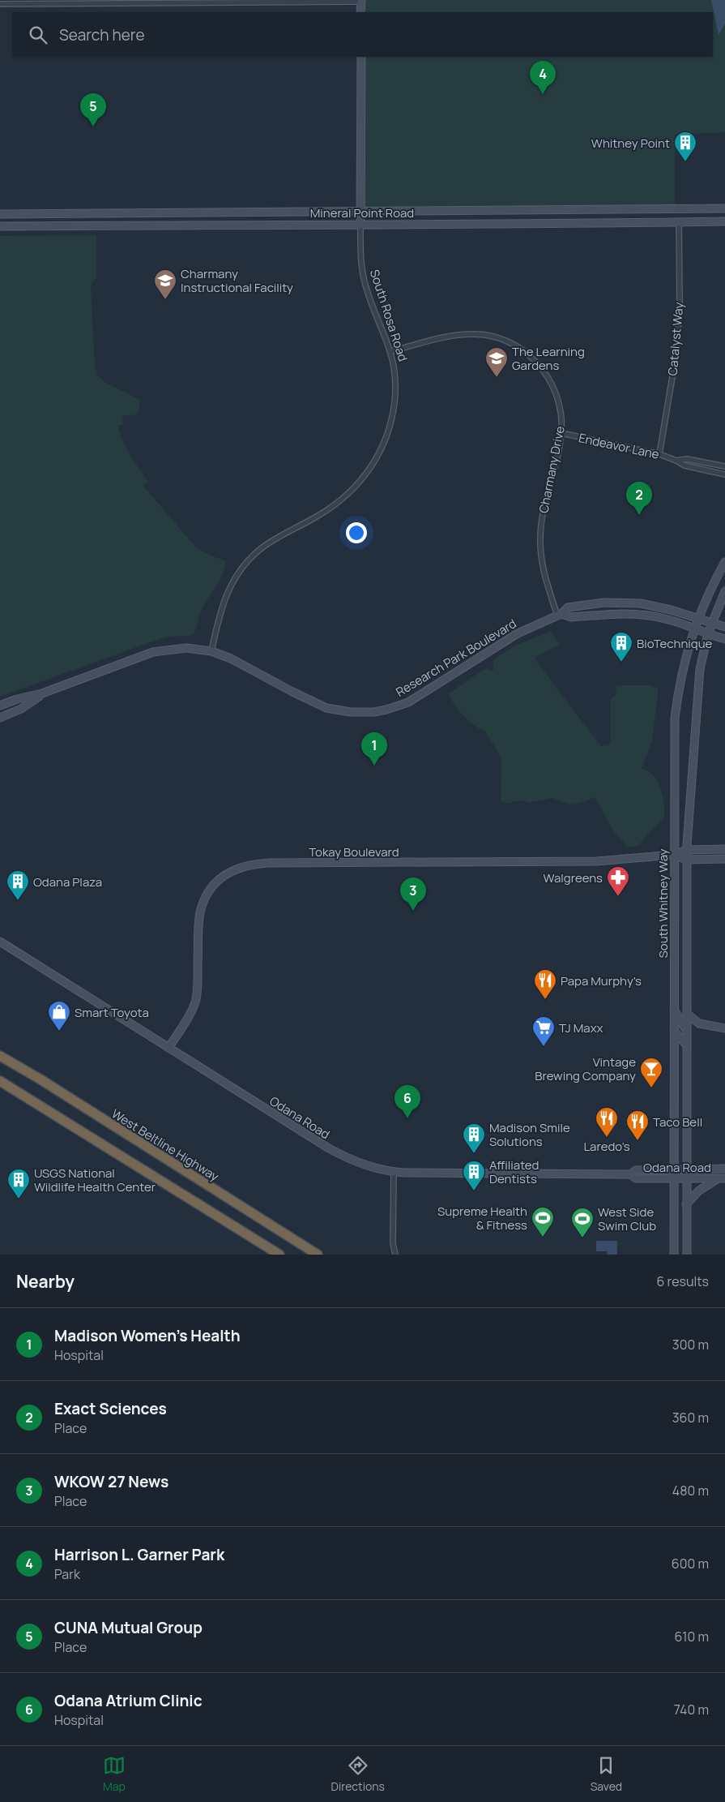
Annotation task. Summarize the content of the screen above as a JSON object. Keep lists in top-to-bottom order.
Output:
{
  "streets": {
    "highway": ["West Beltline Highway"],
    "main road": [
      "Mineral Point Road",
      "South Rosa Road",
      "Research Park Boulevard",
      "Tokay Boulevard",
      "South Whitney Way",
      "Odana Road"
    ],
    "street": ["Catalyst Way", "Endeavor Lane", "Charmany Drive"]
  },
  "crossings": [
    ["Mineral Point Road", "South Rosa Road"],
    ["Mineral Point Road", "Catalyst Way"],
    ["South Rosa Road", "Charmany Drive"],
    ["South Rosa Road", "Research Park Boulevard"],
    ["Catalyst Way", "Endeavor Lane"],
    ["Endeavor Lane", "Charmany Drive"],
    ["Charmany Drive", "Research Park Boulevard"],
    ["Research Park Boulevard", "South Whitney Way"],
    ["Tokay Boulevard", "South Whitney Way"],
    ["Tokay Boulevard", "Odana Road"],
    ["South Whitney Way", "Odana Road"]
  ],
  "places": {
    "building": [
      "Whitney Point",
      "BioTechnique",
      "Odana Plaza",
      "Madison Smile Solutions",
      "Affiliated Dentists",
      "USGS National Wildlife Health Center"
    ],
    "school or university": ["Charmany Instructional Facility", "The Learning Gardens"],
    "pharmacy": ["Walgreens"],
    "restaurant": ["Papa Murphy's", "Laredo's", "Taco Bell"],
    "shop": ["Smart Toyota"],
    "supermarket": ["TJ Maxx"],
    "bar": ["Vintage Brewing Company"],
    "sports": ["Supreme Health & Fitness", "West Side Swim Club"]
  },
  "page": {
    "search": "Search here",
    "pins": [
      "4",
      "5",
      "2",
      "1",
      "3",
      "6"
    ],
    "heading": ["Nearby", "6 results"],
    "list": [
      {
        "mark": "1",
        "name": "Madison Women's Health",
        "note": "Hospital",
        "value": "300 m"
      },
      {
        "mark": "2",
        "name": "Exact Sciences",
        "note": "Place",
        "value": "360 m"
      },
      {
        "mark": "3",
        "name": "WKOW 27 News",
        "note": "Place",
        "value": "480 m"
      },
      {
        "mark": "4",
        "name": "Harrison L. Garner Park",
        "note": "Park",
        "value": "600 m"
      },
      {
        "mark": "5",
        "name": "CUNA Mutual Group",
        "note": "Place",
        "value": "610 m"
      },
      {
        "mark": "6",
        "name": "Odana Atrium Clinic",
        "note": "Hospital",
        "value": "740 m"
      }
    ],
    "nav": ["Map", "Directions", "Saved"]
  }
}
